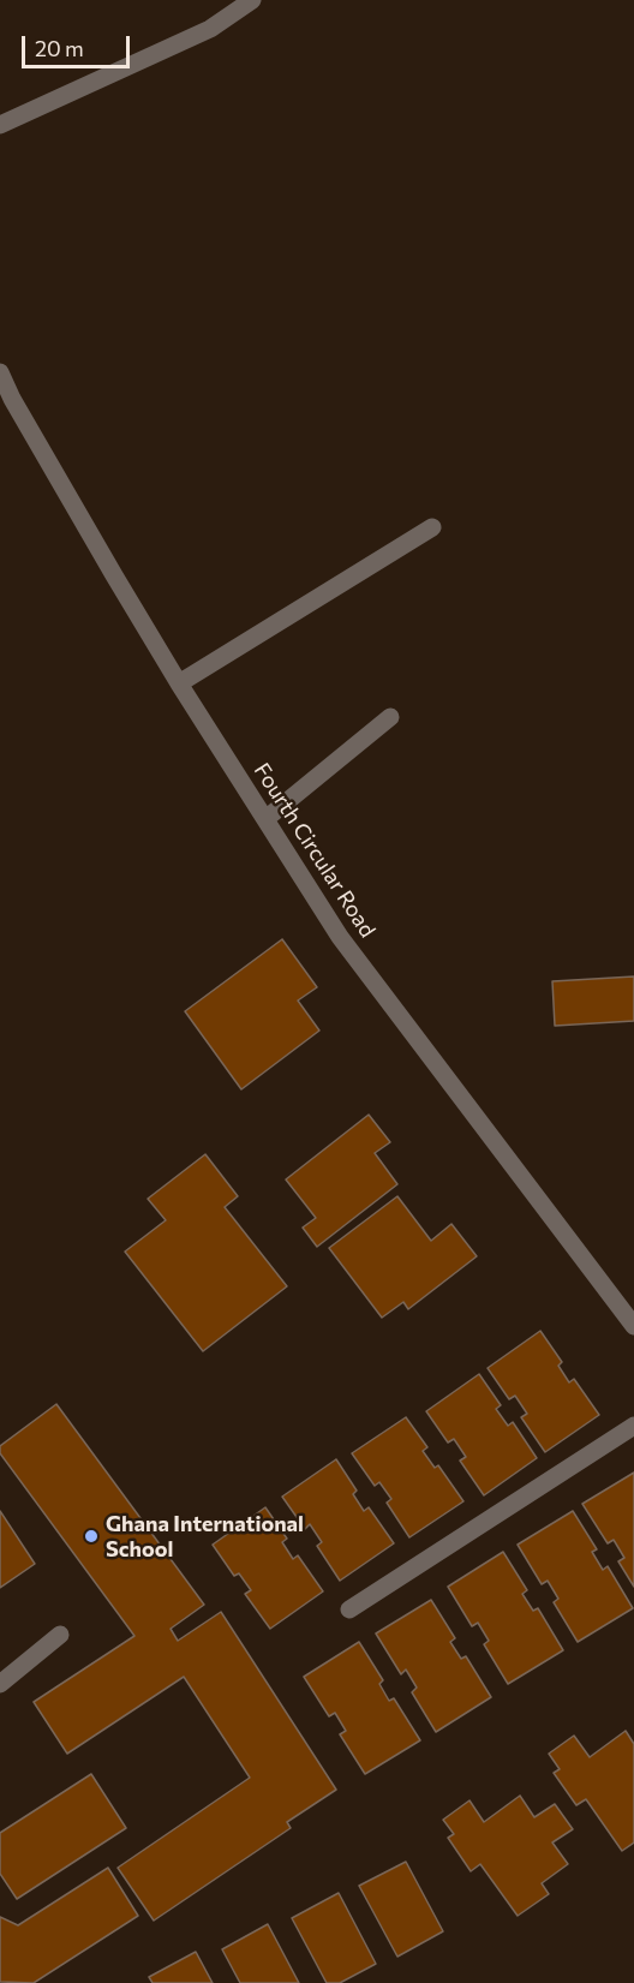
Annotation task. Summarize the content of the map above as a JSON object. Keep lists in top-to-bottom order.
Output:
{
  "streets": {
    "street": ["Fourth Circular Road"]
  },
  "places": ["Ghana International School"],
  "scale_bar": "20 m"
}
